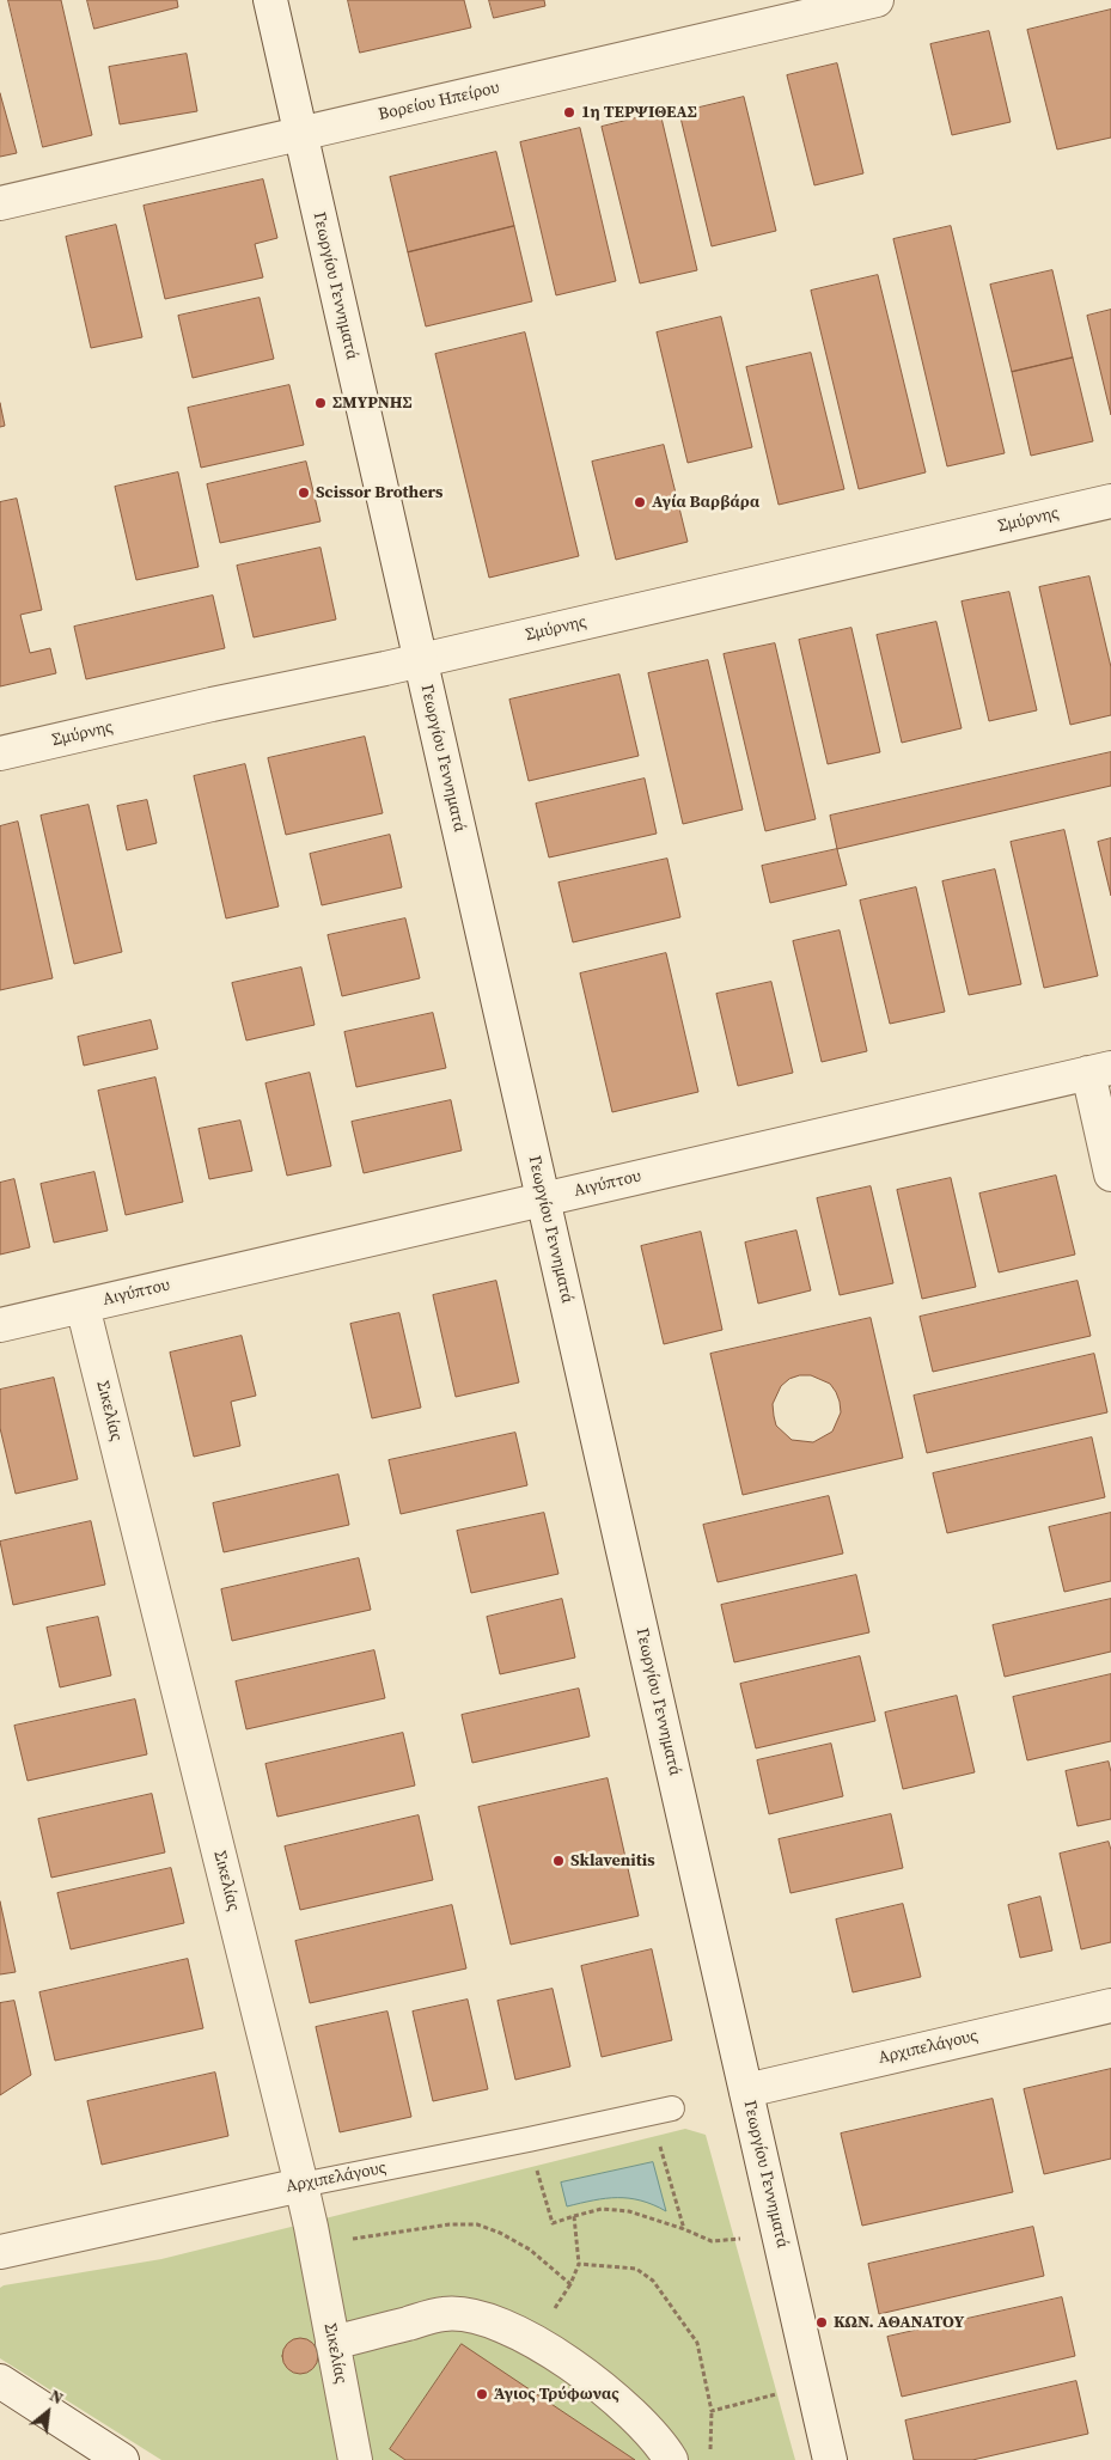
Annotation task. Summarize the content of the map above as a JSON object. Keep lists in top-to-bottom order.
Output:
{
  "streets": {
    "street": [
      "Βορείου Ηπείρου",
      "Γεωργίου Γεννηματά",
      "Σμύρνης",
      "Αιγύπτου",
      "Σικελίας",
      "Αρχιπελάγους"
    ]
  },
  "crossings": [
    ["Βορείου Ηπείρου", "Γεωργίου Γεννηματά"],
    ["Γεωργίου Γεννηματά", "Σμύρνης"],
    ["Γεωργίου Γεννηματά", "Αιγύπτου"],
    ["Γεωργίου Γεννηματά", "Αρχιπελάγους"],
    ["Αιγύπτου", "Σικελίας"],
    ["Σικελίας", "Αρχιπελάγους"]
  ],
  "places": [
    "1η ΤΕΡΨΙΘΕΑΣ",
    "ΣΜΥΡΝΗΣ",
    "Scissor Brothers",
    "Αγία Βαρβάρα",
    "Sklavenitis",
    "ΚΩΝ. ΑΘΑΝΑΤΟΥ",
    "Άγιος Τρύφωνας"
  ],
  "north": "top right"
}
